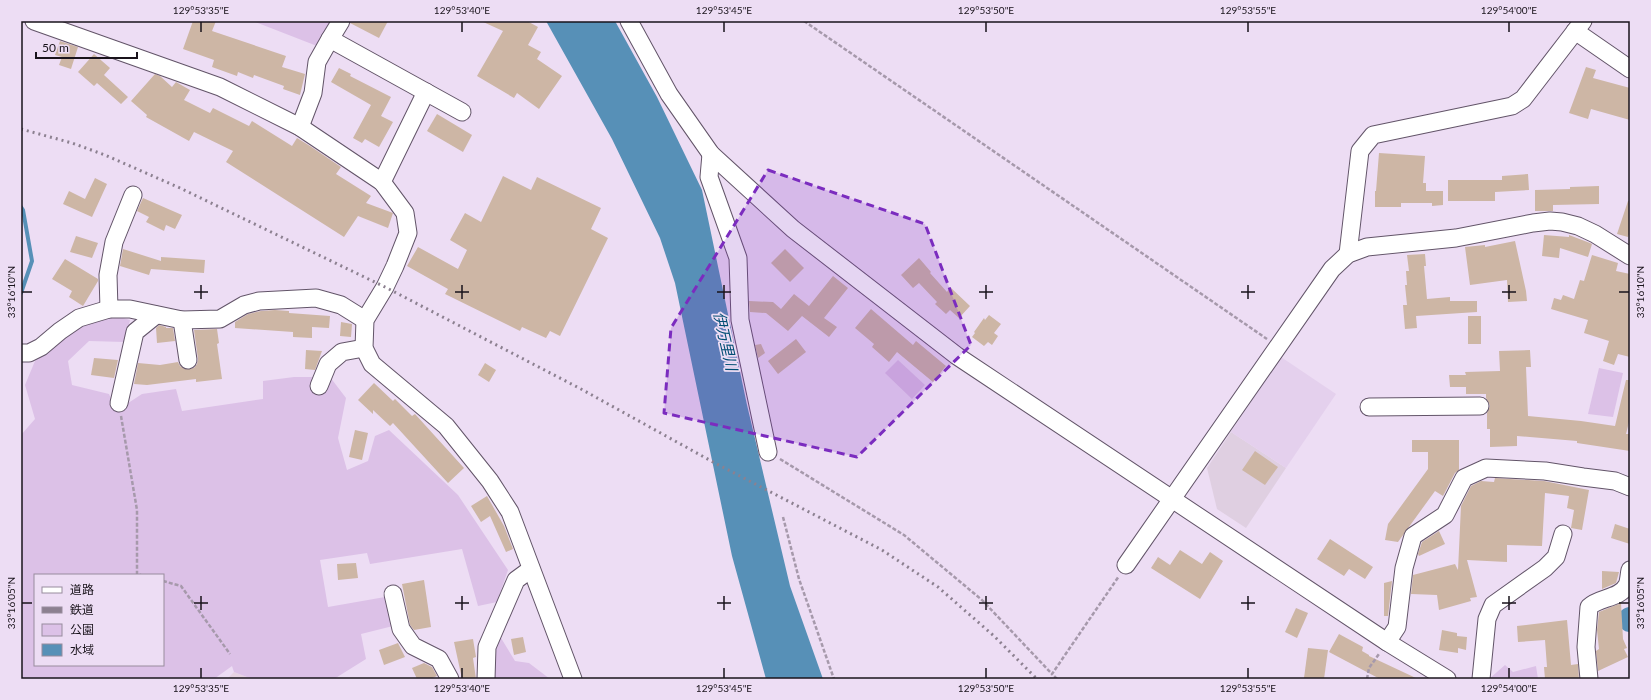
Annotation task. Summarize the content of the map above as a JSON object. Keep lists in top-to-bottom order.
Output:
{
  "water": ["伊万里川"],
  "legend": [
    "道路",
    "鉄道",
    "公園",
    "水域"
  ],
  "scale_bar": "50 m",
  "coordinates": [
    "129°53'35\"E",
    "129°53'40\"E",
    "129°53'45\"E",
    "129°53'50\"E",
    "129°53'55\"E",
    "129°54'00\"E",
    "33°16'10\"N",
    "33°16'05\"N"
  ]
}
